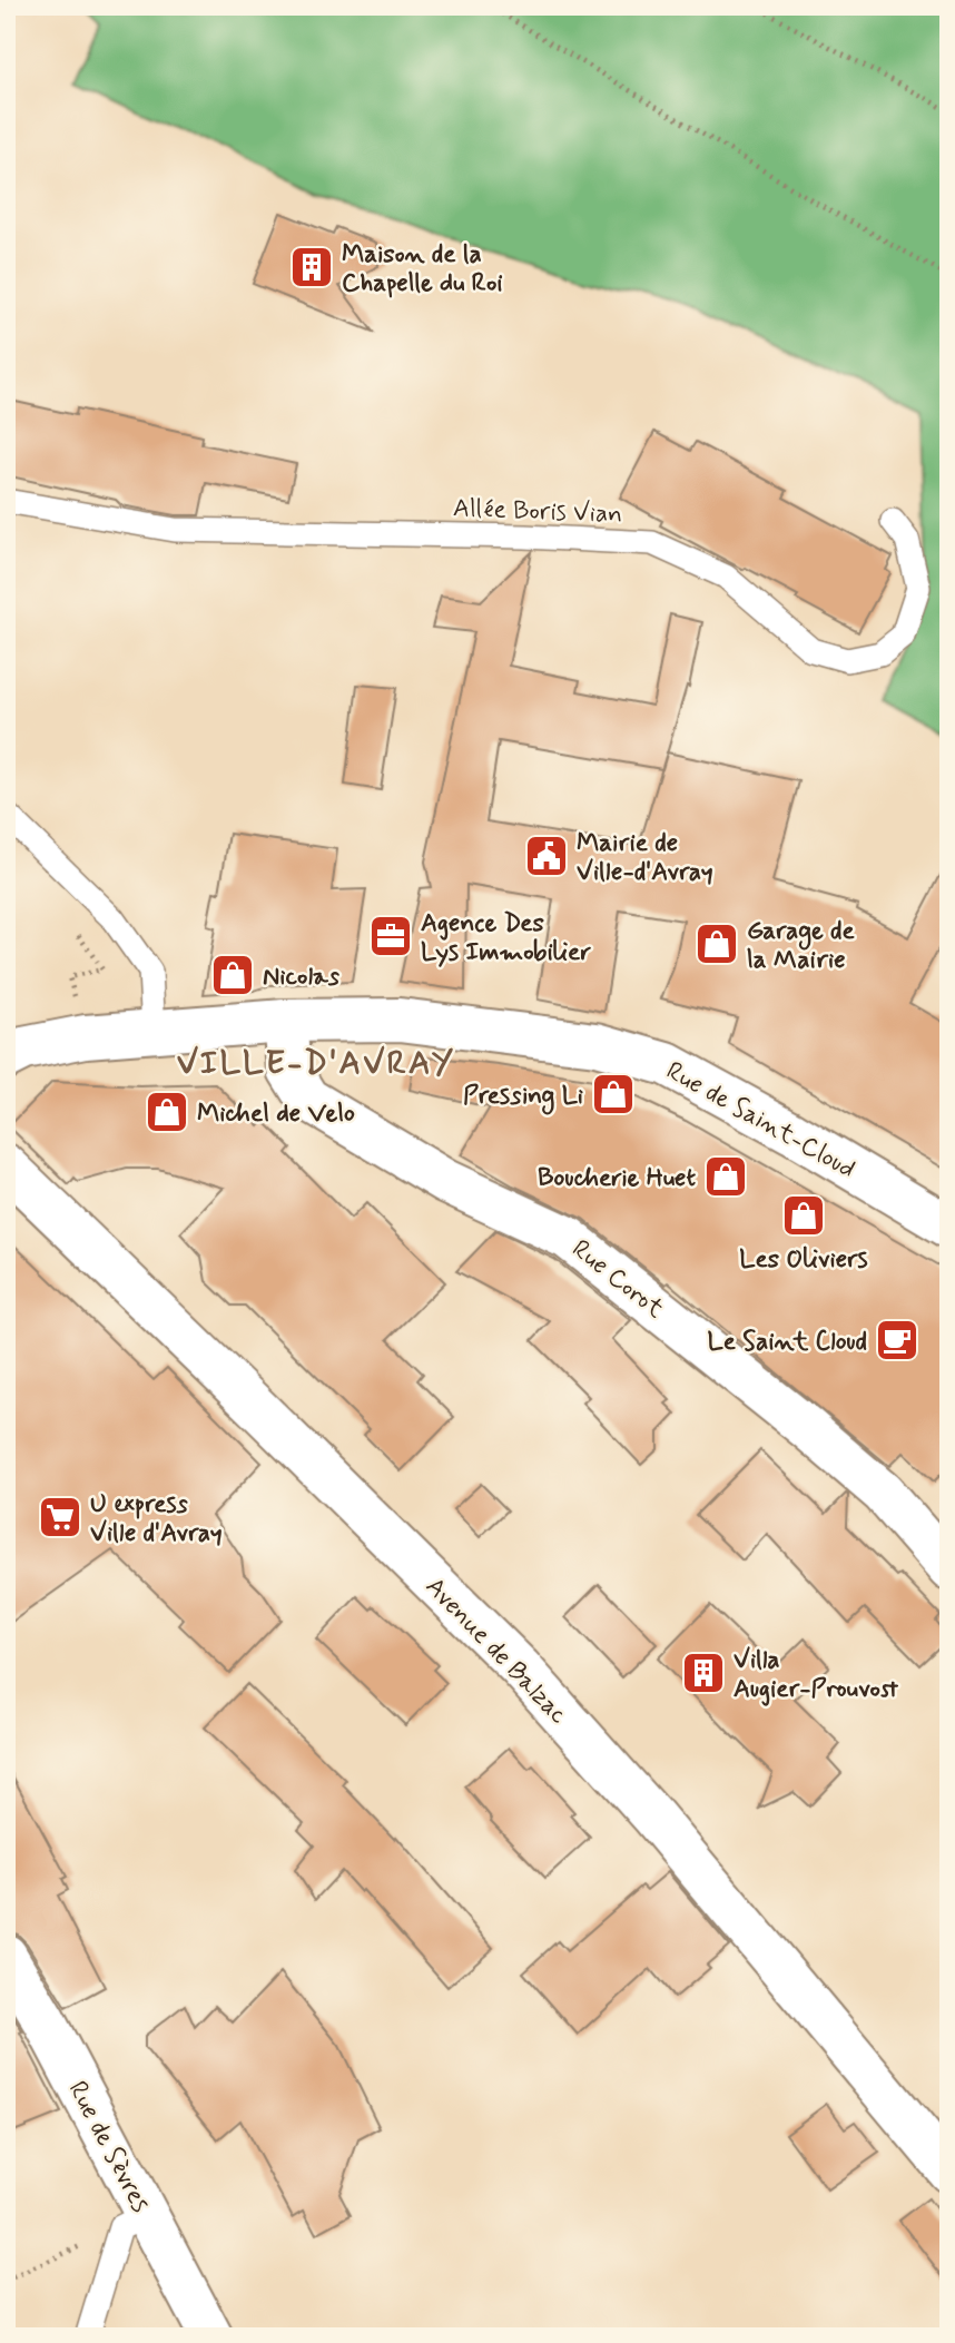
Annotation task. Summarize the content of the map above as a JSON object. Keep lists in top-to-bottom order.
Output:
{
  "streets": {
    "street": [
      "Rue de Saint-Cloud",
      "Rue Corot",
      "Avenue de Balzac",
      "Rue de Sèvres"
    ],
    "lane": ["Allée Boris Vian"]
  },
  "crossings": [
    ["Rue de Saint-Cloud", "Rue Corot"]
  ],
  "districts": ["VILLE-D'AVRAY"],
  "places": {
    "building": ["Maison de la Chapelle du Roi", "Villa Augier-Prouvost"],
    "public building": ["Mairie de Ville-d'Avray"],
    "office": ["Agence Des Lys Immobilier"],
    "shop": [
      "Garage de la Mairie",
      "Nicolas",
      "Pressing Li",
      "Michel de Velo",
      "Boucherie Huet",
      "Les Oliviers"
    ],
    "cafe": ["Le Saint Cloud"],
    "supermarket": ["U express Ville d'Avray"]
  }
}
